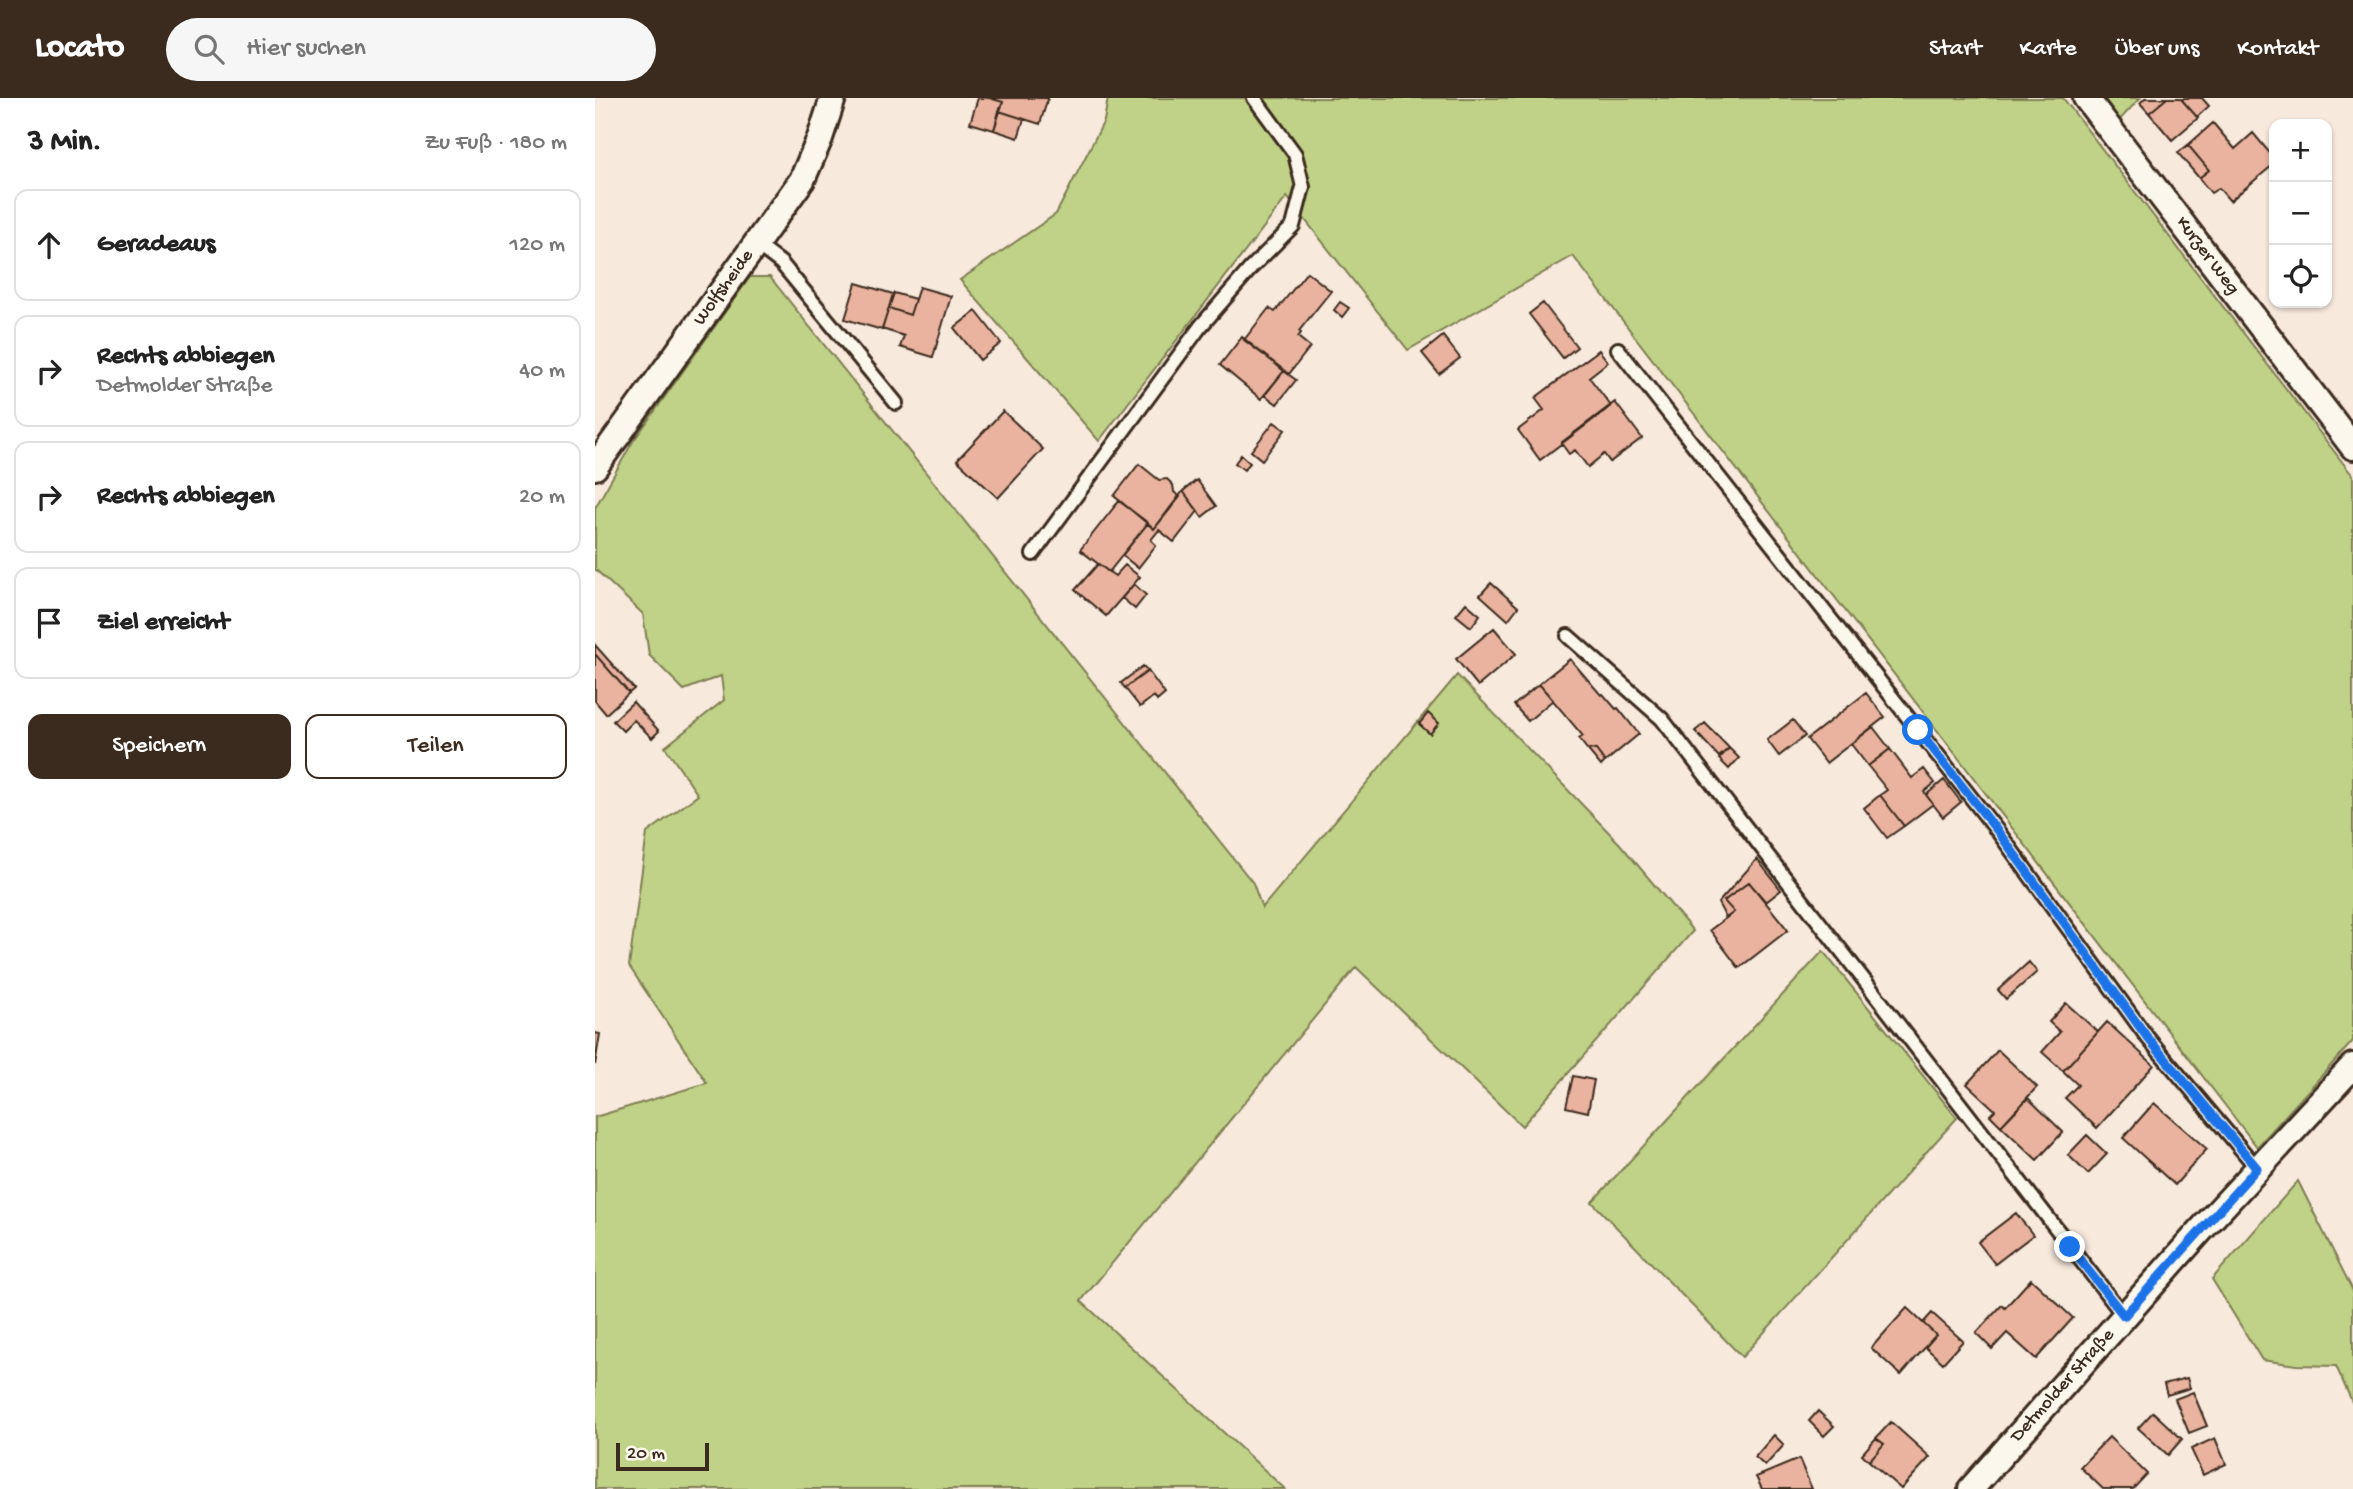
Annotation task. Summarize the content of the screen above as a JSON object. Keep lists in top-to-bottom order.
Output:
{
  "streets": {
    "street": ["Kurzer Weg", "Wolfsheide", "Detmolder Straße"]
  },
  "scale_bar": "20 m",
  "page": {
    "header": "Locato",
    "search": "Hier suchen",
    "nav": [
      "Start",
      "Karte",
      "Über uns",
      "Kontakt"
    ],
    "heading": ["3 Min.", "Zu Fuß · 180 m"],
    "map_buttons": ["+", "−"],
    "list": [
      ["Geradeaus", "120 m"],
      ["Rechts abbiegen", "Detmolder Straße", "40 m"],
      ["Rechts abbiegen", "20 m"],
      "Ziel erreicht"
    ],
    "buttons": ["Speichern", "Teilen"],
    "scale": "20 m"
  }
}
